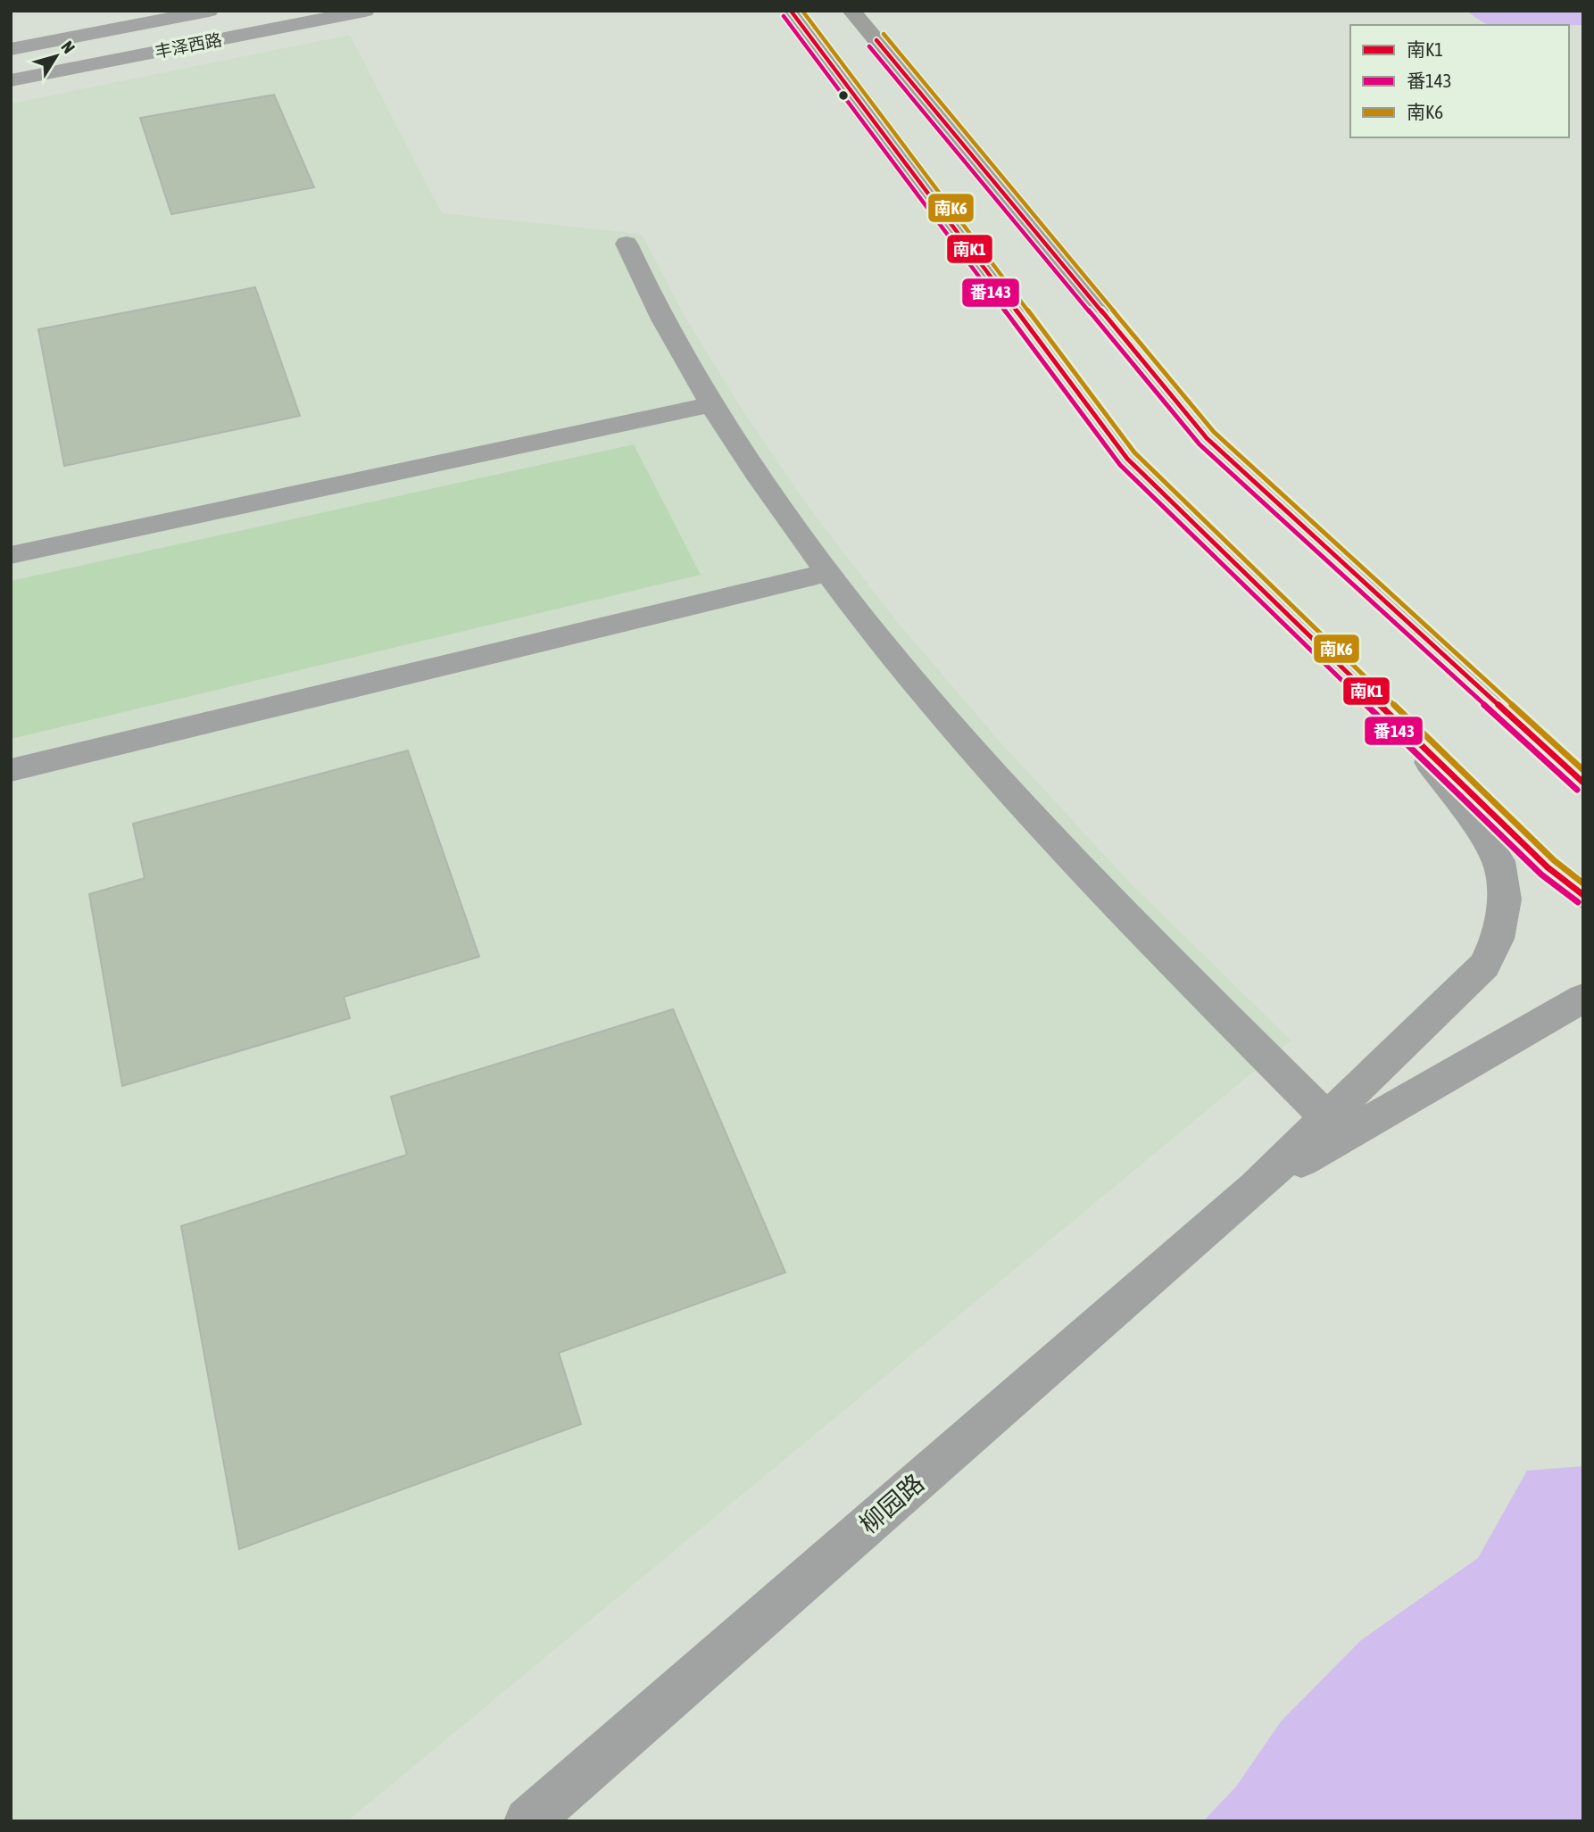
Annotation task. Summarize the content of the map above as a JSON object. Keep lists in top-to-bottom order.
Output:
{
  "streets": {
    "main road": ["丰泽西路"],
    "street": ["柳园路"]
  },
  "lines": ["transit line 南K1", "transit line 南K6", "transit line 番143"],
  "legend": ["南K1", "番143", "南K6"],
  "north": "top right"
}
